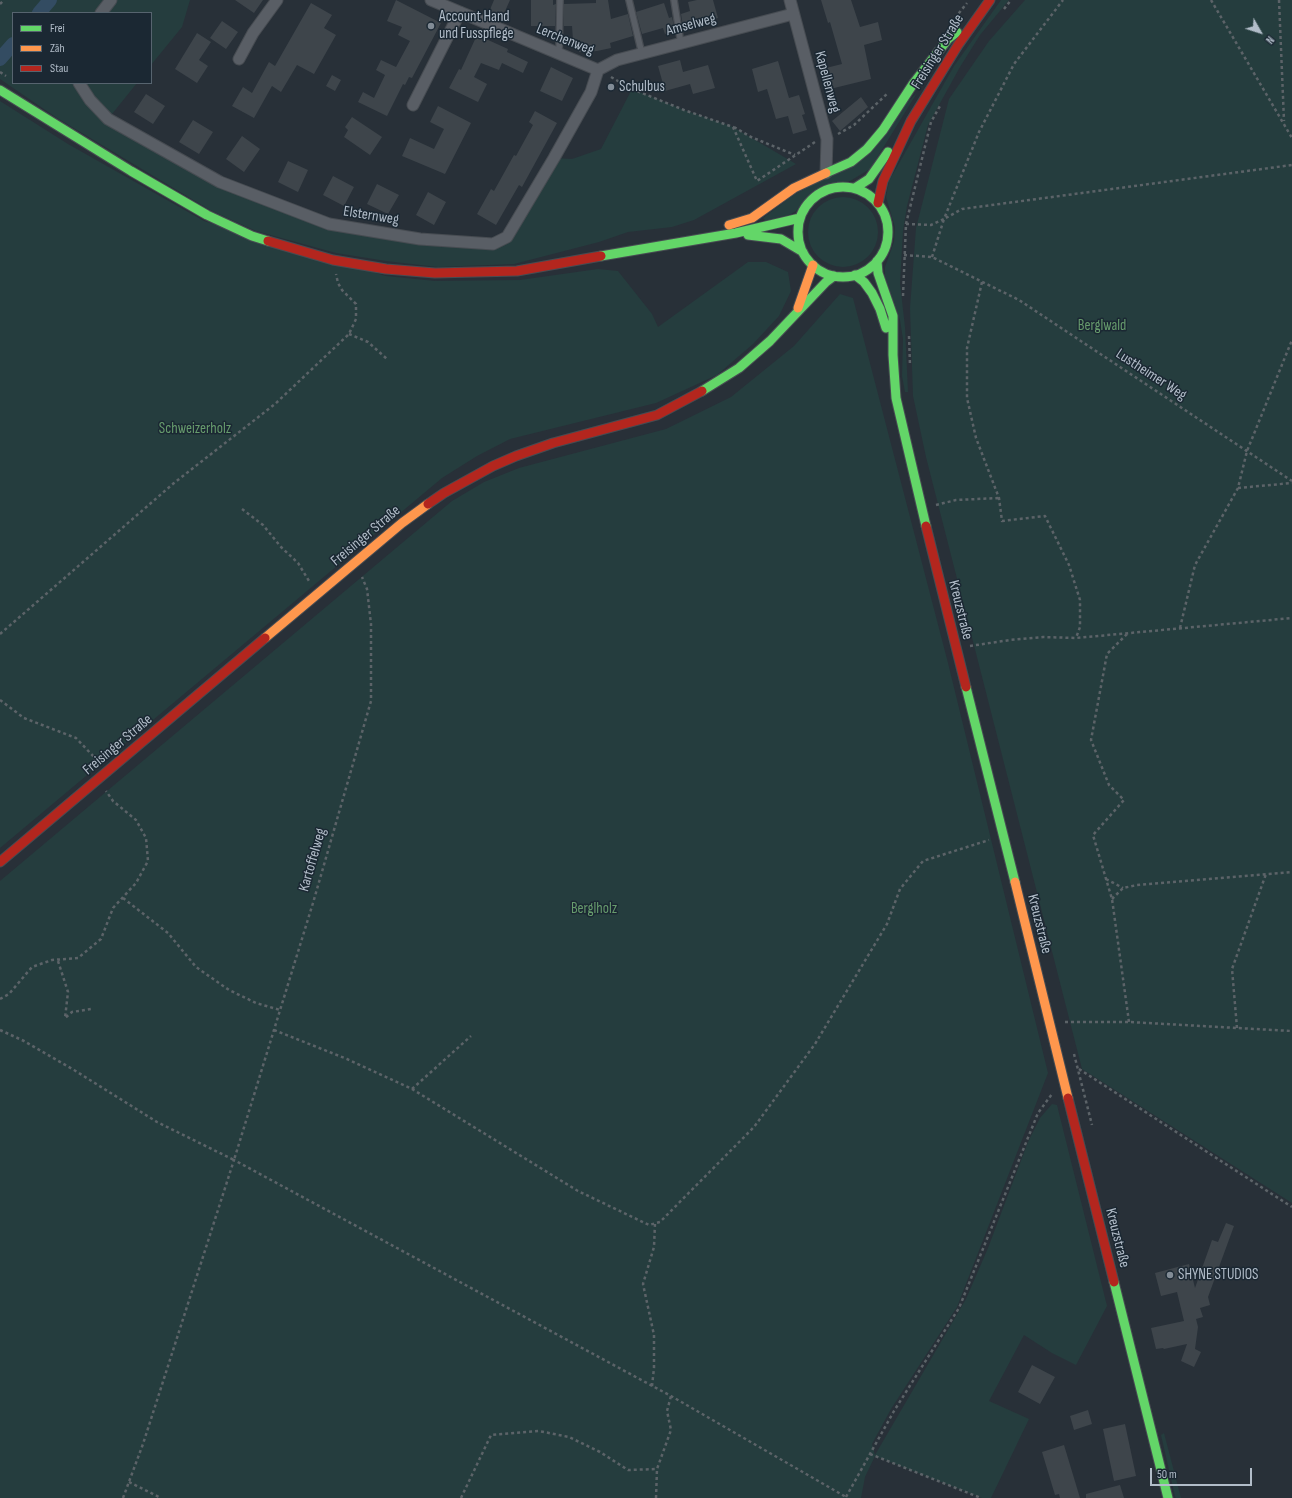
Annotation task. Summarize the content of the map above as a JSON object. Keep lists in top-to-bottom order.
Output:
{
  "streets": {
    "main road": ["Freisinger Straße", "Kreuzstraße"],
    "street": [
      "Amselweg",
      "Lerchenweg",
      "Kapellenweg",
      "Elsternweg"
    ],
    "path": ["Lustheimer Weg", "Kartoffelweg"]
  },
  "crossings": [
    ["Amselweg", "Lerchenweg"],
    ["Amselweg", "Kapellenweg"],
    ["Amselweg", "Elsternweg"],
    ["Lerchenweg", "Elsternweg"],
    ["Freisinger Straße", "Kreuzstraße"],
    ["Freisinger Straße", "Kartoffelweg"]
  ],
  "parks": ["Berglwald", "Schweizerholz", "Berglholz"],
  "places": ["Account Hand und Fusspflege", "Schulbus", "SHYNE STUDIOS"],
  "legend": ["Frei", "Zäh", "Stau"],
  "scale_bar": "50 m",
  "north": "bottom right"
}
